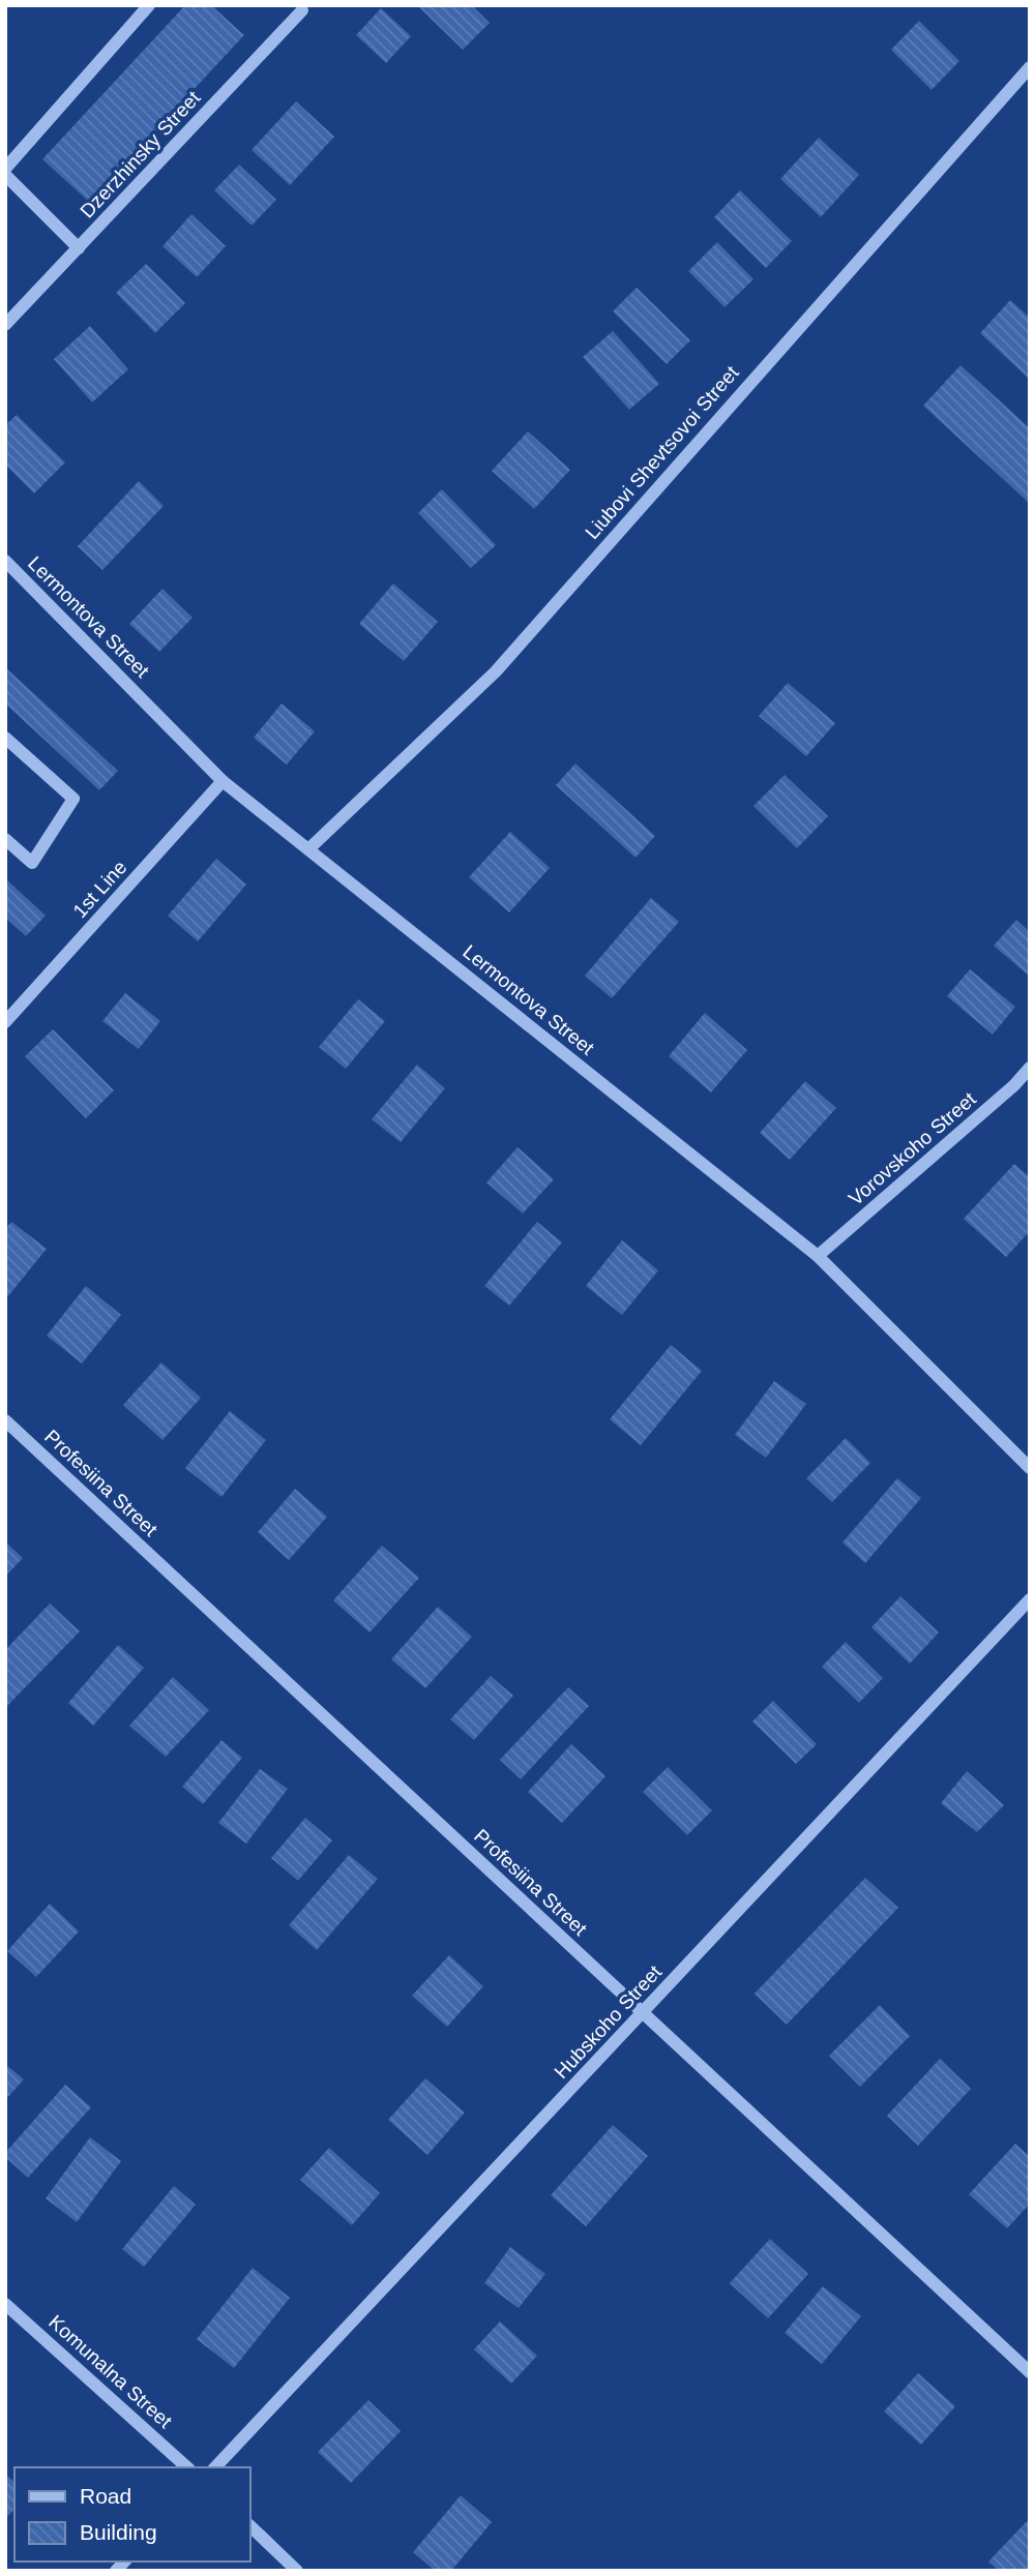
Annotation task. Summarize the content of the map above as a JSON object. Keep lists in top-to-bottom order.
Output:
{
  "streets": {
    "street": [
      "Dzerzhinsky Street",
      "Liubovi Shevtsovoi Street",
      "Lermontova Street",
      "1st Line",
      "Vorovskoho Street",
      "Profesiina Street",
      "Hubskoho Street",
      "Komunalna Street"
    ]
  },
  "crossings": [
    ["Liubovi Shevtsovoi Street", "Lermontova Street"],
    ["Lermontova Street", "1st Line"],
    ["Lermontova Street", "Vorovskoho Street"],
    ["Profesiina Street", "Hubskoho Street"]
  ],
  "legend": ["Road", "Building"]
}
